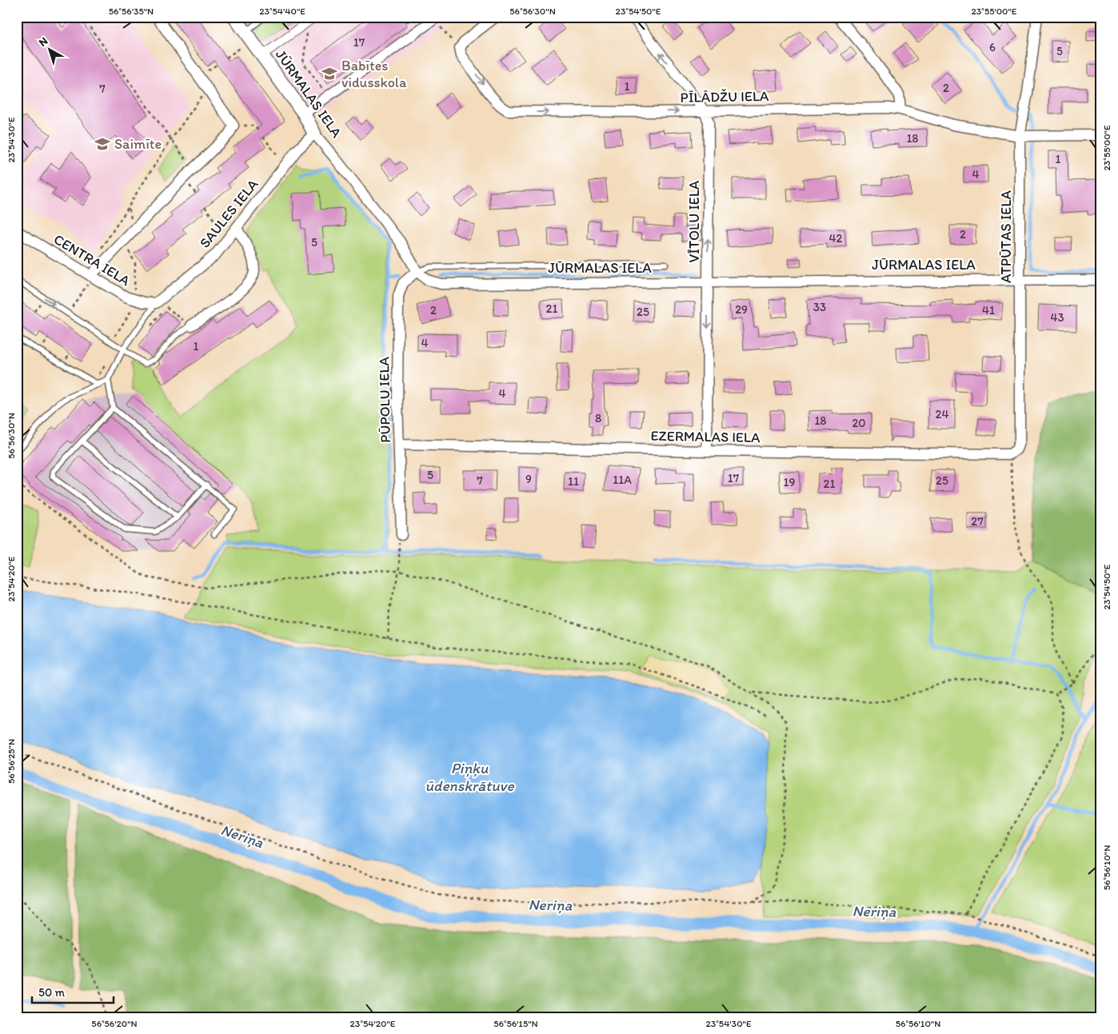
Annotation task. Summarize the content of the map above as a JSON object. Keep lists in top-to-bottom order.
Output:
{
  "streets": {
    "street": [
      "JŪRMALAS IELA",
      "PĪLĀDŽU IELA",
      "SAULES IELA",
      "VĪTOLU IELA",
      "ATPŪTAS IELA",
      "CENTRA IELA",
      "PŪPOLU IELA",
      "EZERMALAS IELA"
    ]
  },
  "crossings": [
    ["JŪRMALAS IELA", "SAULES IELA"],
    ["JŪRMALAS IELA", "VĪTOLU IELA"],
    ["JŪRMALAS IELA", "ATPŪTAS IELA"],
    ["JŪRMALAS IELA", "PŪPOLU IELA"],
    ["PĪLĀDŽU IELA", "VĪTOLU IELA"],
    ["PĪLĀDŽU IELA", "ATPŪTAS IELA"],
    ["SAULES IELA", "CENTRA IELA"],
    ["VĪTOLU IELA", "EZERMALAS IELA"],
    ["ATPŪTAS IELA", "EZERMALAS IELA"],
    ["PŪPOLU IELA", "EZERMALAS IELA"]
  ],
  "one_way": ["PĪLĀDŽU IELA"],
  "water": ["Piņķu ūdenskrātuve", "Neriņa"],
  "places": {
    "school or university": ["Babītes vidusskola", "Saimīte"]
  },
  "house_numbers": [
    "17",
    "6",
    "5",
    "1",
    "2",
    "7",
    "18",
    "1",
    "4",
    "2",
    "42",
    "5",
    "33",
    "21",
    "29",
    "2",
    "41",
    "25",
    "43",
    "4",
    "1",
    "4",
    "24",
    "8",
    "18",
    "20",
    "5",
    "17",
    "9",
    "11A",
    "7",
    "25",
    "11",
    "19",
    "21",
    "27"
  ],
  "scale_bar": "50 m",
  "north": "top left",
  "coordinates": [
    "56°56'35\"N",
    "23°54'40\"E",
    "56°56'30\"N",
    "23°54'50\"E",
    "23°55'00\"E",
    "23°54'30\"E",
    "23°54'20\"E",
    "56°56'25\"N",
    "56°56'10\"N",
    "56°56'20\"N",
    "56°56'15\"N"
  ]
}
